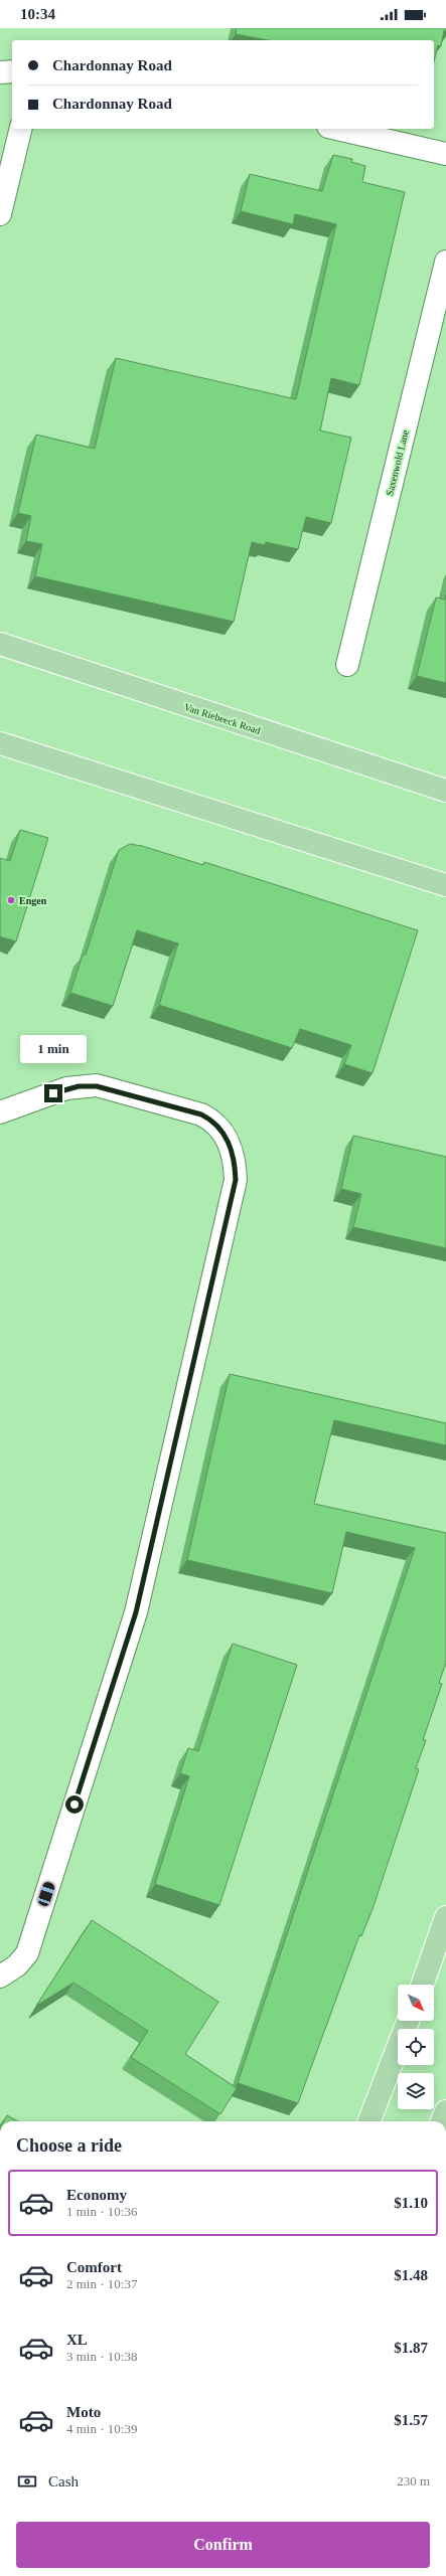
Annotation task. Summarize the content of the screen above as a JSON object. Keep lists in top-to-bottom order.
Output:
{
  "streets": {
    "main road": ["Van Riebeeck Road"],
    "street": ["Saxenwold Lane"]
  },
  "places": ["Engen"],
  "north": "bottom right",
  "page": {
    "status": "10:34",
    "banner": ["Chardonnay Road", "Chardonnay Road"],
    "bubble": "1 min",
    "heading": "Choose a ride",
    "list": [
      {
        "name": "Economy",
        "note": "1 min · 10:36",
        "value": "$1.10"
      },
      {
        "name": "Comfort",
        "note": "2 min · 10:37",
        "value": "$1.48"
      },
      {
        "name": "XL",
        "note": "3 min · 10:38",
        "value": "$1.87"
      },
      {
        "name": "Moto",
        "note": "4 min · 10:39",
        "value": "$1.57"
      }
    ],
    "pay": ["Cash", "230 m"],
    "buttons": "Confirm"
  }
}
